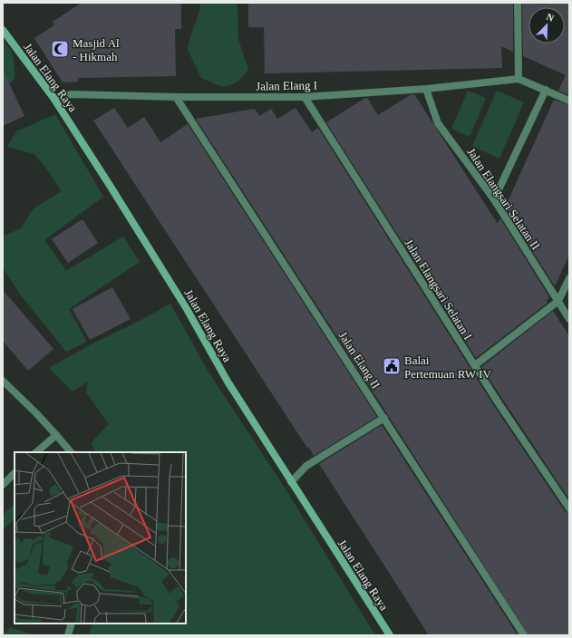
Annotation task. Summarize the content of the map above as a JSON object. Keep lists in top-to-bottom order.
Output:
{
  "streets": {
    "main road": ["Jalan Elang Raya"],
    "street": [
      "Jalan Elang I",
      "Jalan Elangsari Selatan II",
      "Jalan Elangsari Selatan I",
      "Jalan Elang II"
    ]
  },
  "crossings": [
    ["Jalan Elang Raya", "Jalan Elang I"],
    ["Jalan Elang I", "Jalan Elangsari Selatan II"],
    ["Jalan Elang I", "Jalan Elangsari Selatan I"],
    ["Jalan Elang I", "Jalan Elang II"]
  ],
  "places": {
    "mosque": ["Masjid Al - Hikmah"],
    "public building": ["Balai Pertemuan RW IV"]
  },
  "north": "top right"
}
